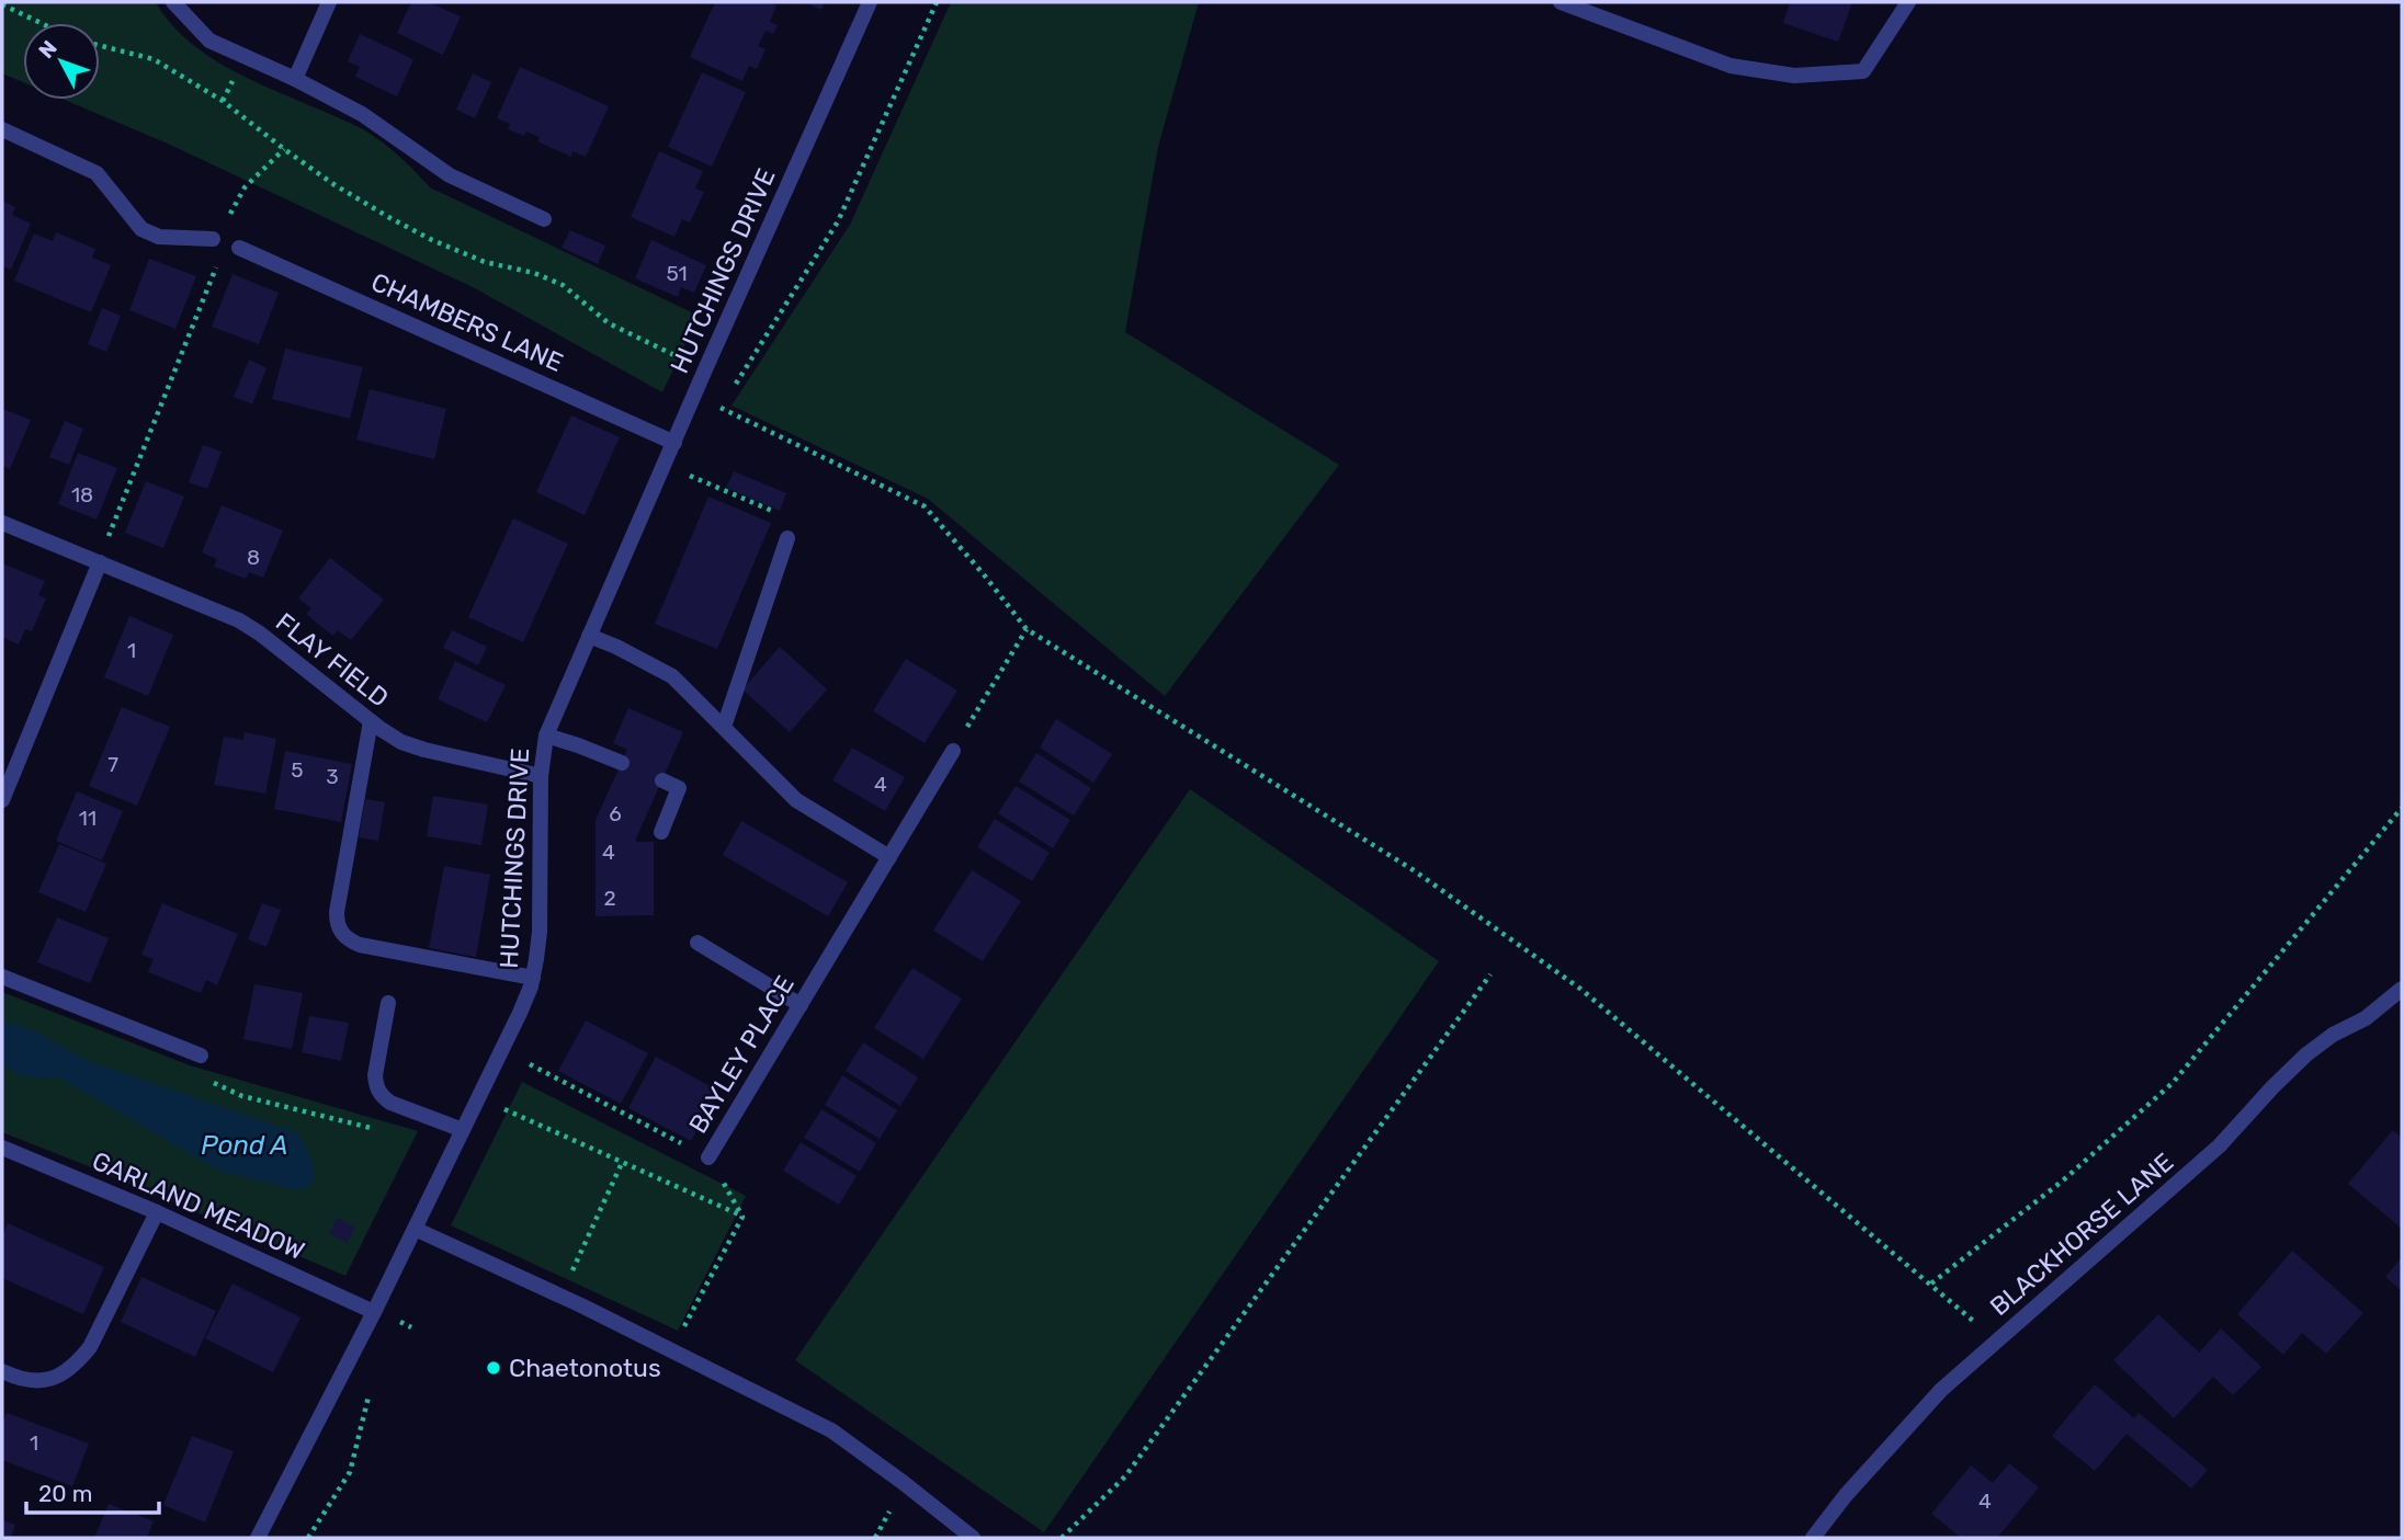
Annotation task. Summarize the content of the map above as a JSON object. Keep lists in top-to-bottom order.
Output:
{
  "streets": {
    "street": [
      "HUTCHINGS DRIVE",
      "CHAMBERS LANE",
      "FLAY FIELD",
      "BAYLEY PLACE",
      "GARLAND MEADOW",
      "BLACKHORSE LANE"
    ]
  },
  "crossings": [
    ["HUTCHINGS DRIVE", "CHAMBERS LANE"],
    ["HUTCHINGS DRIVE", "FLAY FIELD"],
    ["HUTCHINGS DRIVE", "BAYLEY PLACE"],
    ["HUTCHINGS DRIVE", "GARLAND MEADOW"]
  ],
  "water": ["Pond A"],
  "places": ["Chaetonotus"],
  "house_numbers": [
    "51",
    "18",
    "8",
    "1",
    "7",
    "5",
    "3",
    "4",
    "6",
    "11",
    "4",
    "2",
    "1",
    "4"
  ],
  "scale_bar": "20 m",
  "north": "top left"
}
